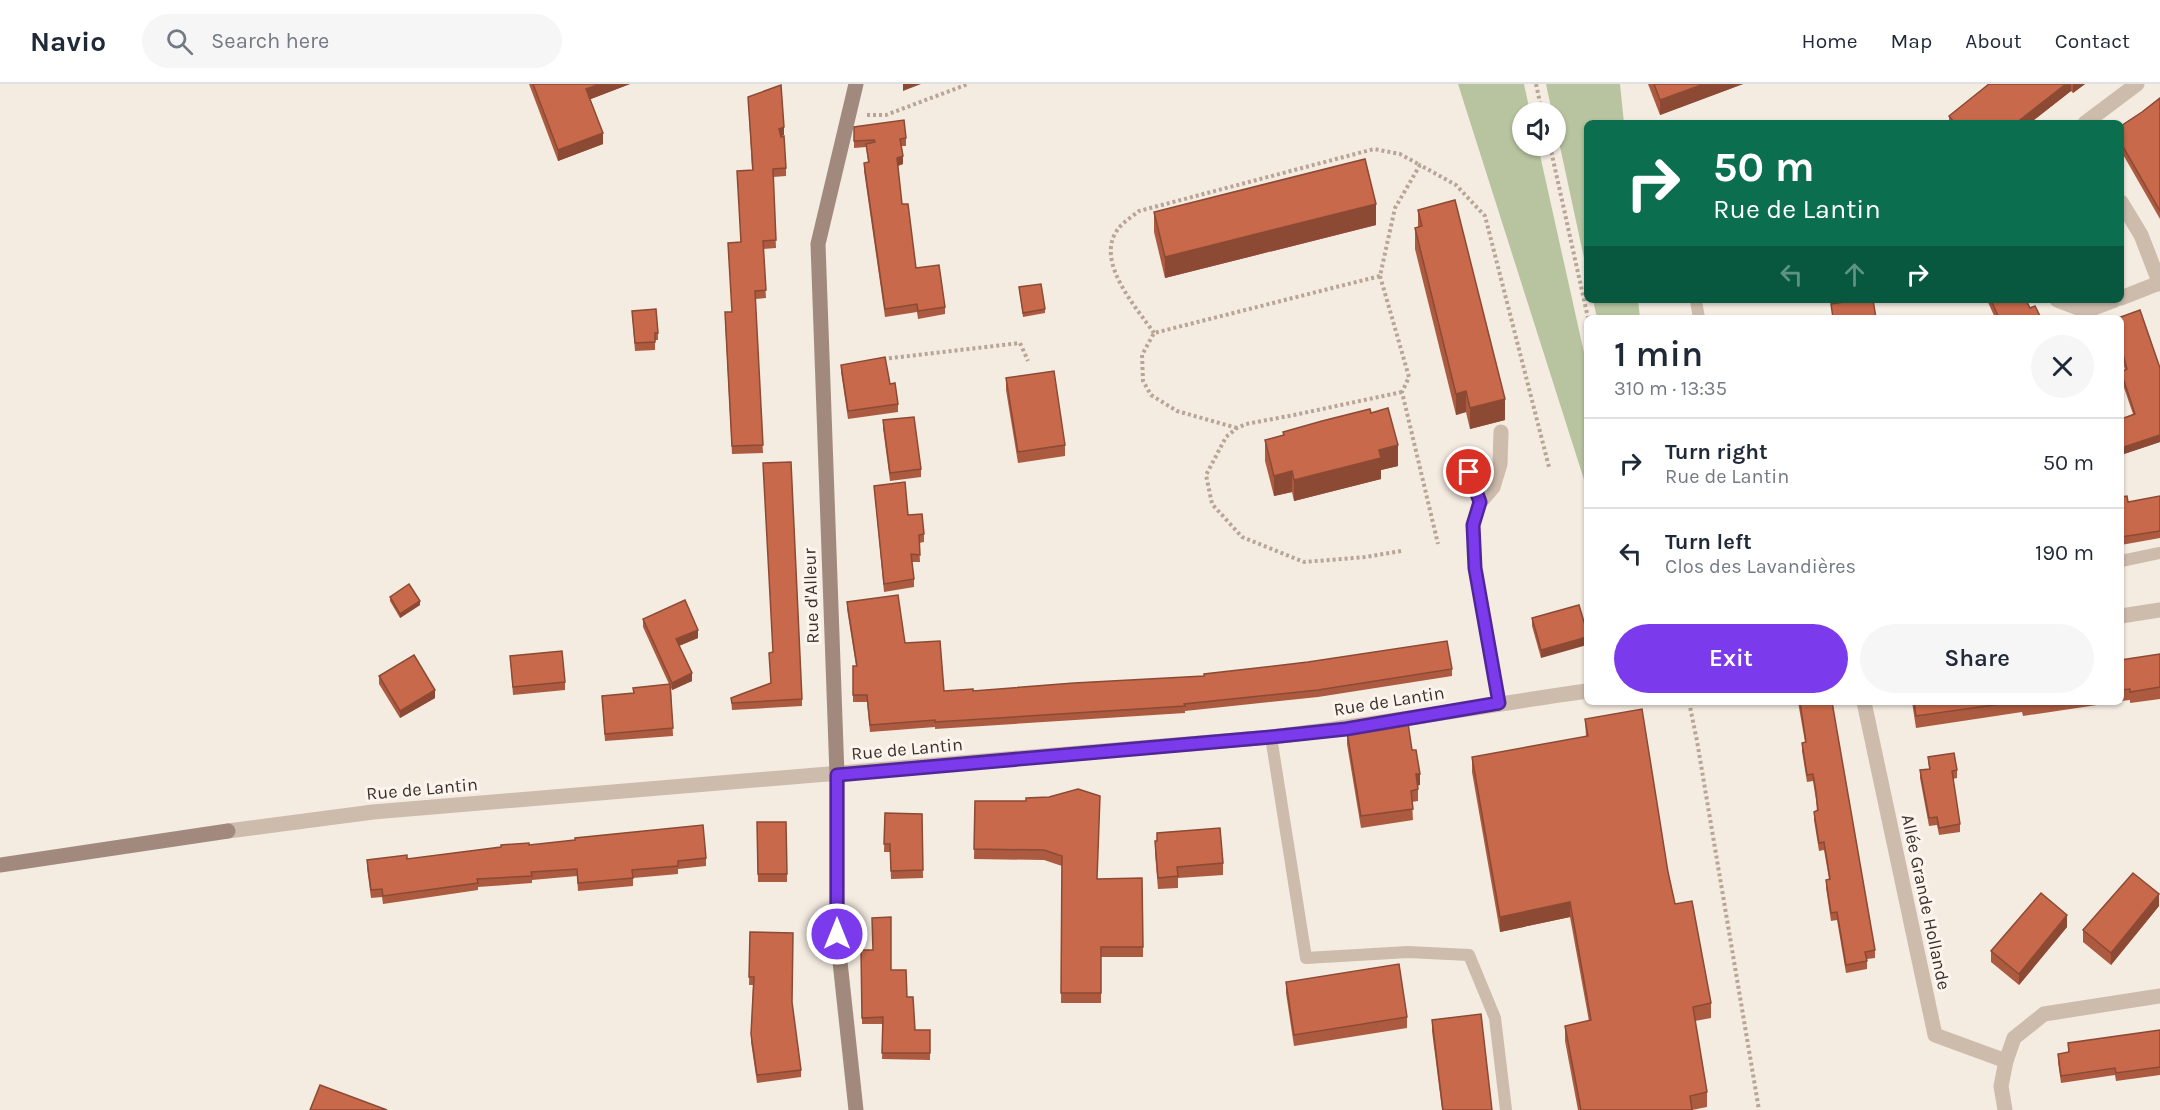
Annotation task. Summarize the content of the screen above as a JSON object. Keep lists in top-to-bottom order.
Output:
{
  "streets": {
    "street": ["Rue d'Alleur", "Rue de Lantin", "Allée Grande Hollande"]
  },
  "crossings": [
    ["Rue d'Alleur", "Rue de Lantin"]
  ],
  "page": {
    "header": "Navio",
    "search": "Search here",
    "nav": [
      "Home",
      "Map",
      "About",
      "Contact"
    ],
    "turn": ["50 m", "Rue de Lantin"],
    "heading": ["1 min", "310 m · 13:35"],
    "list": [
      {
        "name": "Turn right",
        "note": "Rue de Lantin",
        "value": "50 m"
      },
      {
        "name": "Turn left",
        "note": "Clos des Lavandières",
        "value": "190 m"
      }
    ],
    "buttons": ["Exit", "Share"]
  }
}
